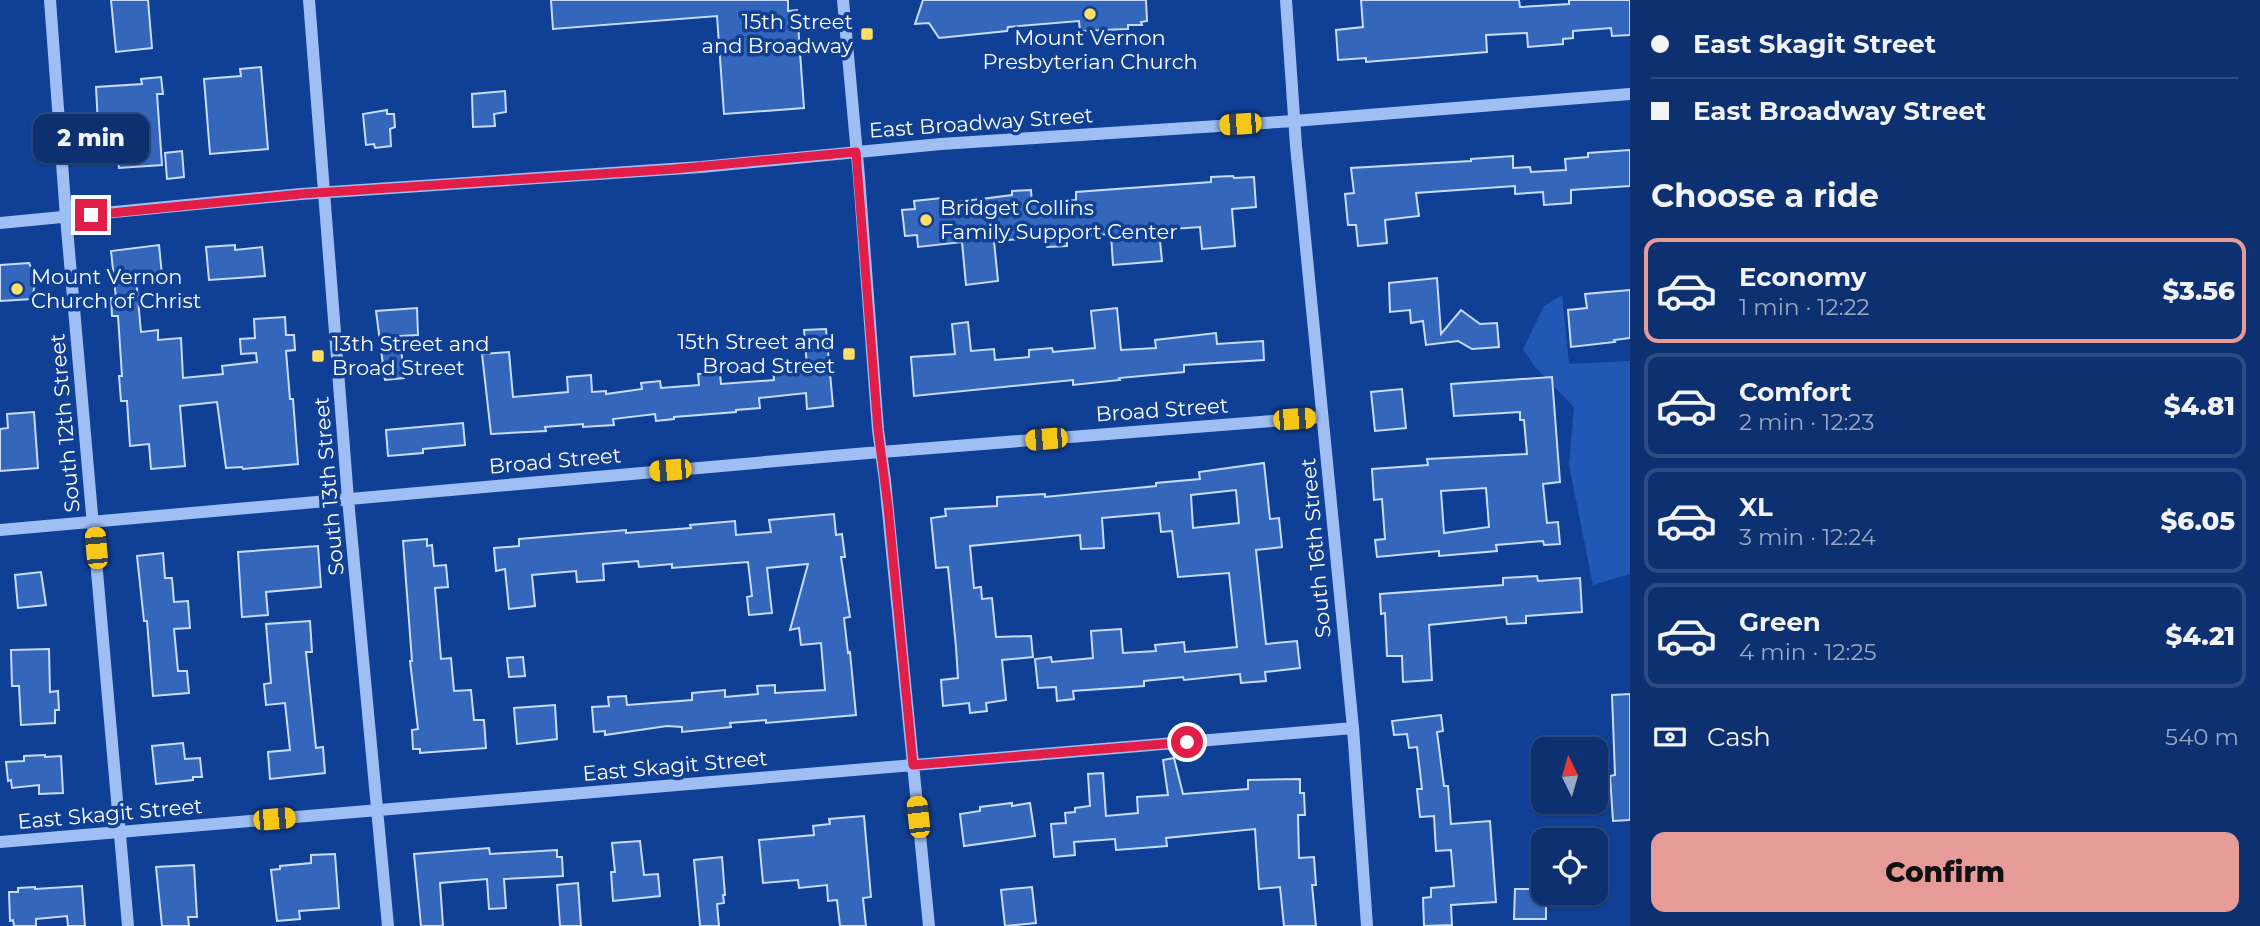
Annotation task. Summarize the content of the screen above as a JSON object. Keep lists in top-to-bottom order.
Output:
{
  "streets": {
    "street": [
      "East Broadway Street",
      "Broad Street",
      "South 12th Street",
      "South 13th Street",
      "South 16th Street",
      "East Skagit Street"
    ]
  },
  "crossings": [
    ["East Broadway Street", "South 12th Street"],
    ["East Broadway Street", "South 13th Street"],
    ["East Broadway Street", "South 16th Street"],
    ["Broad Street", "South 12th Street"],
    ["Broad Street", "South 13th Street"],
    ["Broad Street", "South 16th Street"],
    ["South 12th Street", "East Skagit Street"],
    ["South 13th Street", "East Skagit Street"],
    ["South 16th Street", "East Skagit Street"]
  ],
  "places": {
    "other": ["Mount Vernon Presbyterian Church", "Bridget Collins Family Support Center", "Mount Vernon Church of Christ"],
    "transit": ["15th Street and Broadway", "15th Street and Broad Street", "13th Street and Broad Street"]
  },
  "north": "top",
  "page": {
    "banner": ["East Skagit Street", "East Broadway Street"],
    "bubble": "2 min",
    "heading": "Choose a ride",
    "list": [
      {
        "name": "Economy",
        "note": "1 min · 12:22",
        "value": "$3.56"
      },
      {
        "name": "Comfort",
        "note": "2 min · 12:23",
        "value": "$4.81"
      },
      {
        "name": "XL",
        "note": "3 min · 12:24",
        "value": "$6.05"
      },
      {
        "name": "Green",
        "note": "4 min · 12:25",
        "value": "$4.21"
      }
    ],
    "pay": ["Cash", "540 m"],
    "buttons": "Confirm"
  }
}
